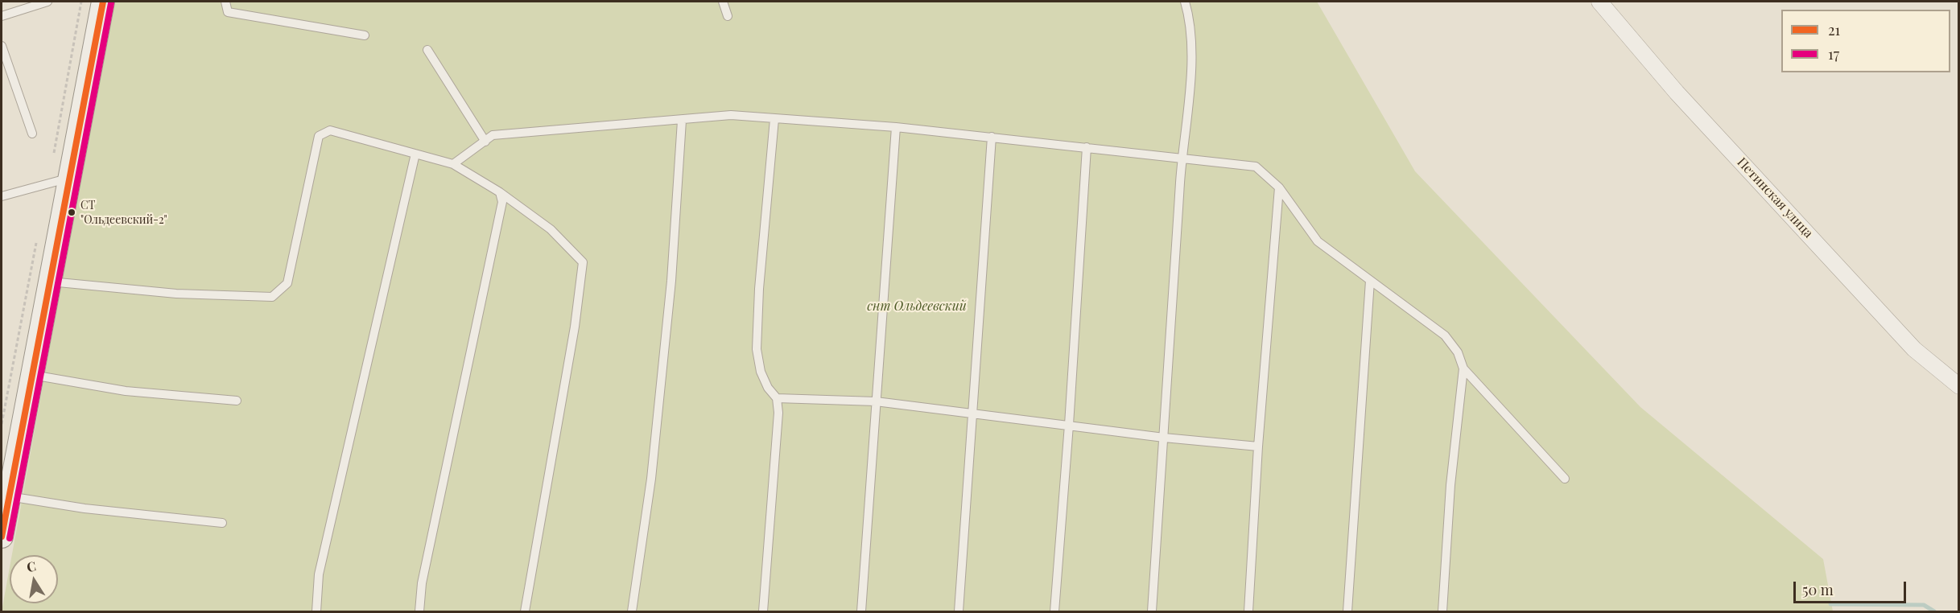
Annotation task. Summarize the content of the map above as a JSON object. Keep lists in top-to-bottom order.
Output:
{
  "streets": {
    "street": ["Петинская улица"]
  },
  "parks": ["снт Ольдеевский"],
  "places": ["СТ \"Ольдеевский-2\""],
  "lines": ["transit line 21", "transit line 17"],
  "legend": ["21", "17"],
  "scale_bar": "50 m",
  "north": "top"
}
